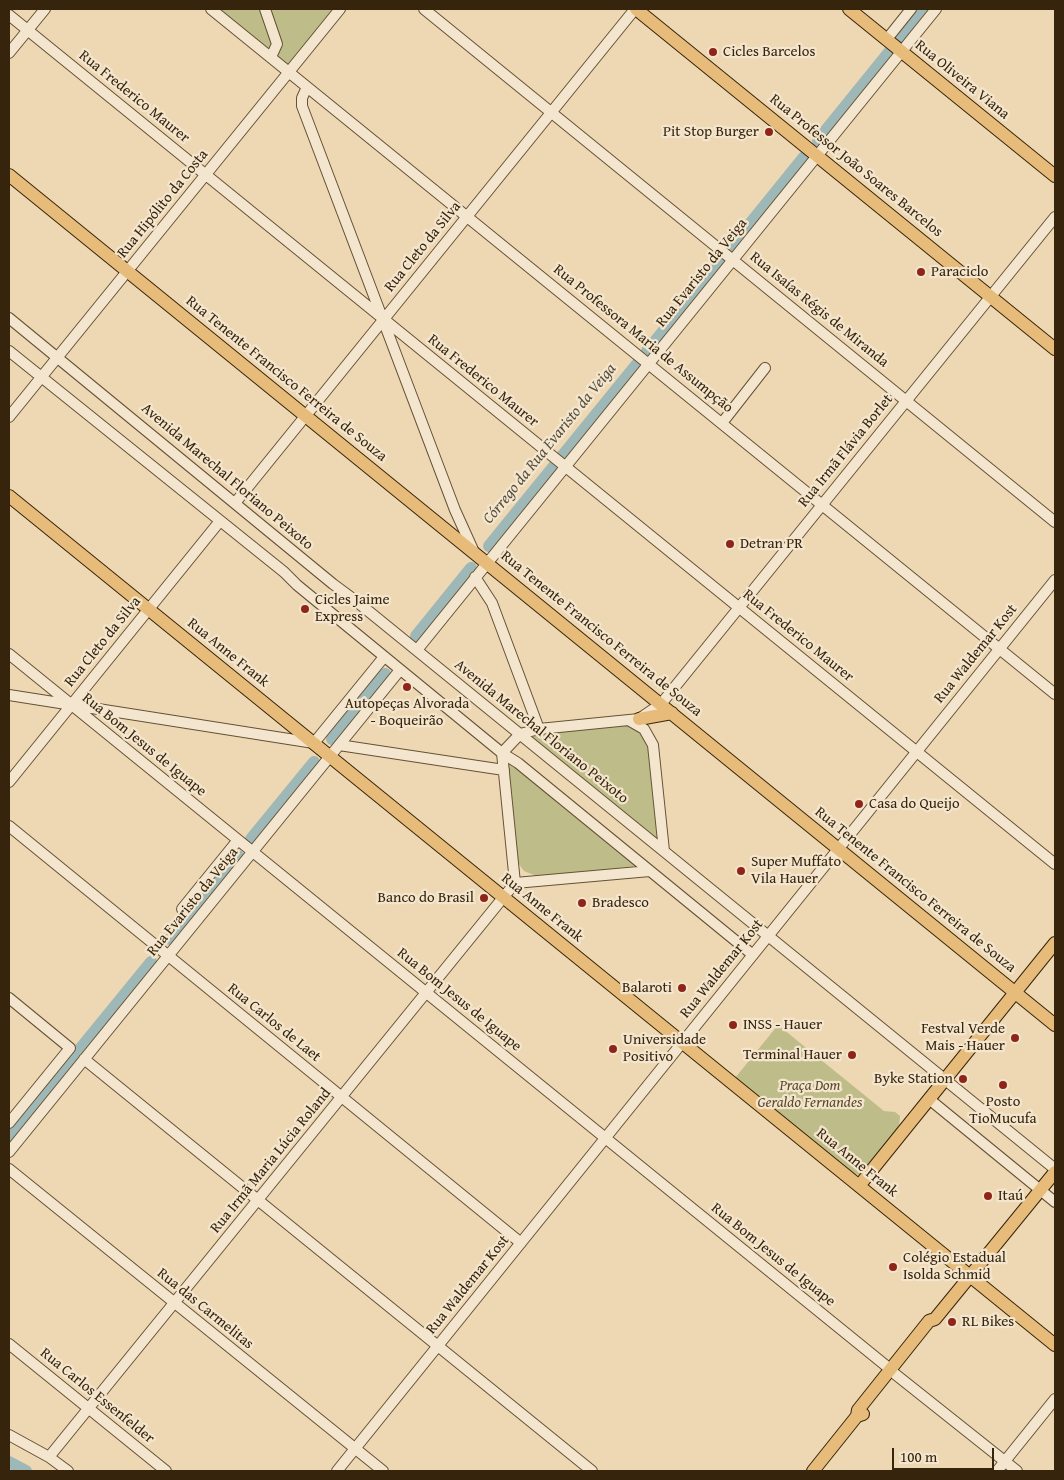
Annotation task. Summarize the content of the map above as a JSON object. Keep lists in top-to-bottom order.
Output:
{
  "streets": {
    "main road": [
      "Rua Oliveira Viana",
      "Rua Professor João Soares Barcelos",
      "Rua Tenente Francisco Ferreira de Souza",
      "Rua Anne Frank"
    ],
    "street": [
      "Rua Frederico Maurer",
      "Rua Hipólito da Costa",
      "Rua Cleto da Silva",
      "Rua Evaristo da Veiga",
      "Rua Isaías Régis de Miranda",
      "Rua Professora Maria de Assumpção",
      "Rua Irmã Flávia Borlet",
      "Avenida Marechal Floriano Peixoto",
      "Rua Waldemar Kost",
      "Rua Bom Jesus de Iguape",
      "Rua Carlos de Laet",
      "Rua Irmã Maria Lúcia Roland",
      "Rua das Carmelitas",
      "Rua Carlos Essenfelder"
    ]
  },
  "crossings": [
    ["Rua Oliveira Viana", "Rua Evaristo da Veiga"],
    ["Rua Frederico Maurer", "Rua Hipólito da Costa"],
    ["Rua Frederico Maurer", "Rua Cleto da Silva"],
    ["Rua Frederico Maurer", "Rua Evaristo da Veiga"],
    ["Rua Frederico Maurer", "Rua Irmã Flávia Borlet"],
    ["Rua Frederico Maurer", "Rua Waldemar Kost"],
    ["Rua Professor João Soares Barcelos", "Rua Cleto da Silva"],
    ["Rua Professor João Soares Barcelos", "Rua Evaristo da Veiga"],
    ["Rua Professor João Soares Barcelos", "Rua Irmã Flávia Borlet"],
    ["Rua Hipólito da Costa", "Rua Professora Maria de Assumpção"],
    ["Rua Hipólito da Costa", "Rua Tenente Francisco Ferreira de Souza"],
    ["Rua Hipólito da Costa", "Avenida Marechal Floriano Peixoto"],
    ["Rua Cleto da Silva", "Rua Isaías Régis de Miranda"],
    ["Rua Cleto da Silva", "Rua Professora Maria de Assumpção"],
    ["Rua Cleto da Silva", "Rua Tenente Francisco Ferreira de Souza"],
    ["Rua Cleto da Silva", "Avenida Marechal Floriano Peixoto"],
    ["Rua Cleto da Silva", "Rua Anne Frank"],
    ["Rua Cleto da Silva", "Rua Bom Jesus de Iguape"],
    ["Rua Evaristo da Veiga", "Rua Isaías Régis de Miranda"],
    ["Rua Evaristo da Veiga", "Rua Professora Maria de Assumpção"],
    ["Rua Evaristo da Veiga", "Rua Tenente Francisco Ferreira de Souza"],
    ["Rua Evaristo da Veiga", "Avenida Marechal Floriano Peixoto"],
    ["Rua Evaristo da Veiga", "Rua Anne Frank"],
    ["Rua Evaristo da Veiga", "Rua Bom Jesus de Iguape"],
    ["Rua Evaristo da Veiga", "Rua Carlos de Laet"],
    ["Rua Isaías Régis de Miranda", "Rua Irmã Flávia Borlet"],
    ["Rua Professora Maria de Assumpção", "Rua Irmã Flávia Borlet"],
    ["Rua Professora Maria de Assumpção", "Rua Waldemar Kost"],
    ["Rua Tenente Francisco Ferreira de Souza", "Rua Irmã Flávia Borlet"],
    ["Rua Tenente Francisco Ferreira de Souza", "Rua Waldemar Kost"],
    ["Avenida Marechal Floriano Peixoto", "Rua Waldemar Kost"],
    ["Rua Anne Frank", "Rua Waldemar Kost"],
    ["Rua Anne Frank", "Rua Irmã Maria Lúcia Roland"],
    ["Rua Waldemar Kost", "Rua Bom Jesus de Iguape"],
    ["Rua Waldemar Kost", "Rua Carlos de Laet"],
    ["Rua Waldemar Kost", "Rua das Carmelitas"],
    ["Rua Bom Jesus de Iguape", "Rua Irmã Maria Lúcia Roland"],
    ["Rua Carlos de Laet", "Rua Irmã Maria Lúcia Roland"],
    ["Rua Irmã Maria Lúcia Roland", "Rua das Carmelitas"],
    ["Rua Irmã Maria Lúcia Roland", "Rua Carlos Essenfelder"]
  ],
  "water": ["Córrego da Rua Evaristo da Veiga"],
  "parks": ["Praça Dom Geraldo Fernandes"],
  "places": [
    "Cicles Barcelos",
    "Pit Stop Burger",
    "Paraciclo",
    "Detran PR",
    "Cicles Jaime Express",
    "Autopeças Alvorada - Boqueirão",
    "Casa do Queijo",
    "Super Muffato Vila Hauer",
    "Banco do Brasil",
    "Bradesco",
    "Balaroti",
    "INSS - Hauer",
    "Festval Verde Mais - Hauer",
    "Universidade Positivo",
    "Terminal Hauer",
    "Byke Station",
    "Posto TioMucufa",
    "Itaú",
    "Colégio Estadual Isolda Schmid",
    "RL Bikes"
  ],
  "scale_bar": "100 m"
}
